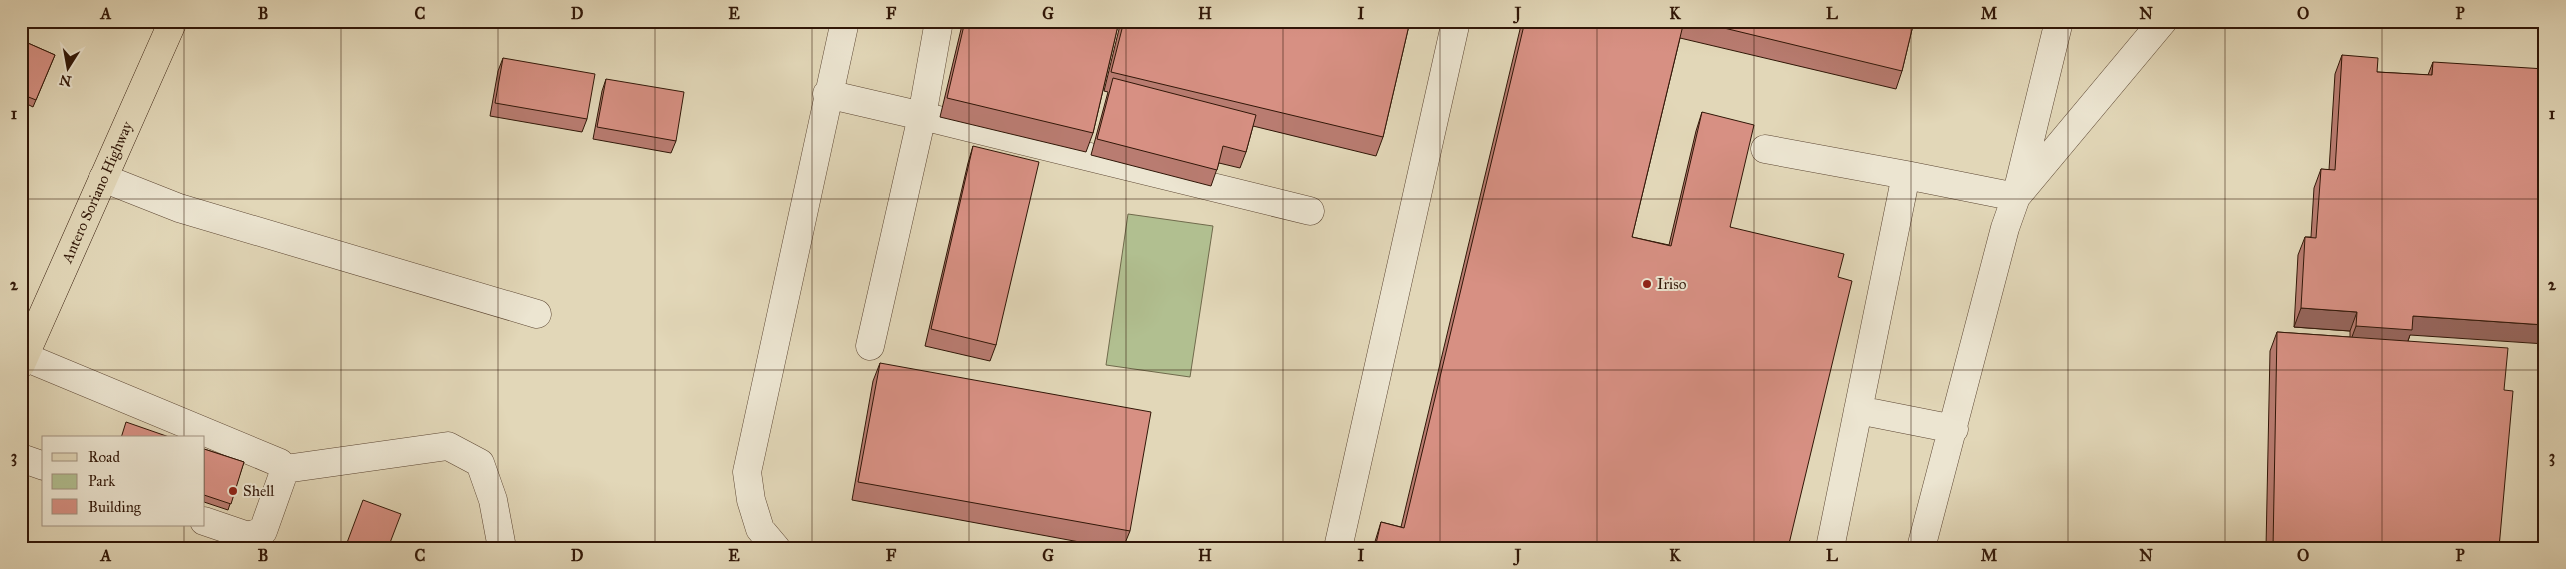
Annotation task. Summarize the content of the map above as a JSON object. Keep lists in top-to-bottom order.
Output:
{
  "streets": {
    "main road": ["Antero Soriano Highway"]
  },
  "places": ["Iriso", "Shell"],
  "legend": ["Road", "Park", "Building"],
  "north": "bottom",
  "grid": {
    "columns": [
      "A",
      "B",
      "C",
      "D",
      "E",
      "F",
      "G",
      "H",
      "I",
      "J",
      "K",
      "L",
      "M",
      "N",
      "O",
      "P"
    ],
    "rows": ["1", "2", "3"]
  }
}
